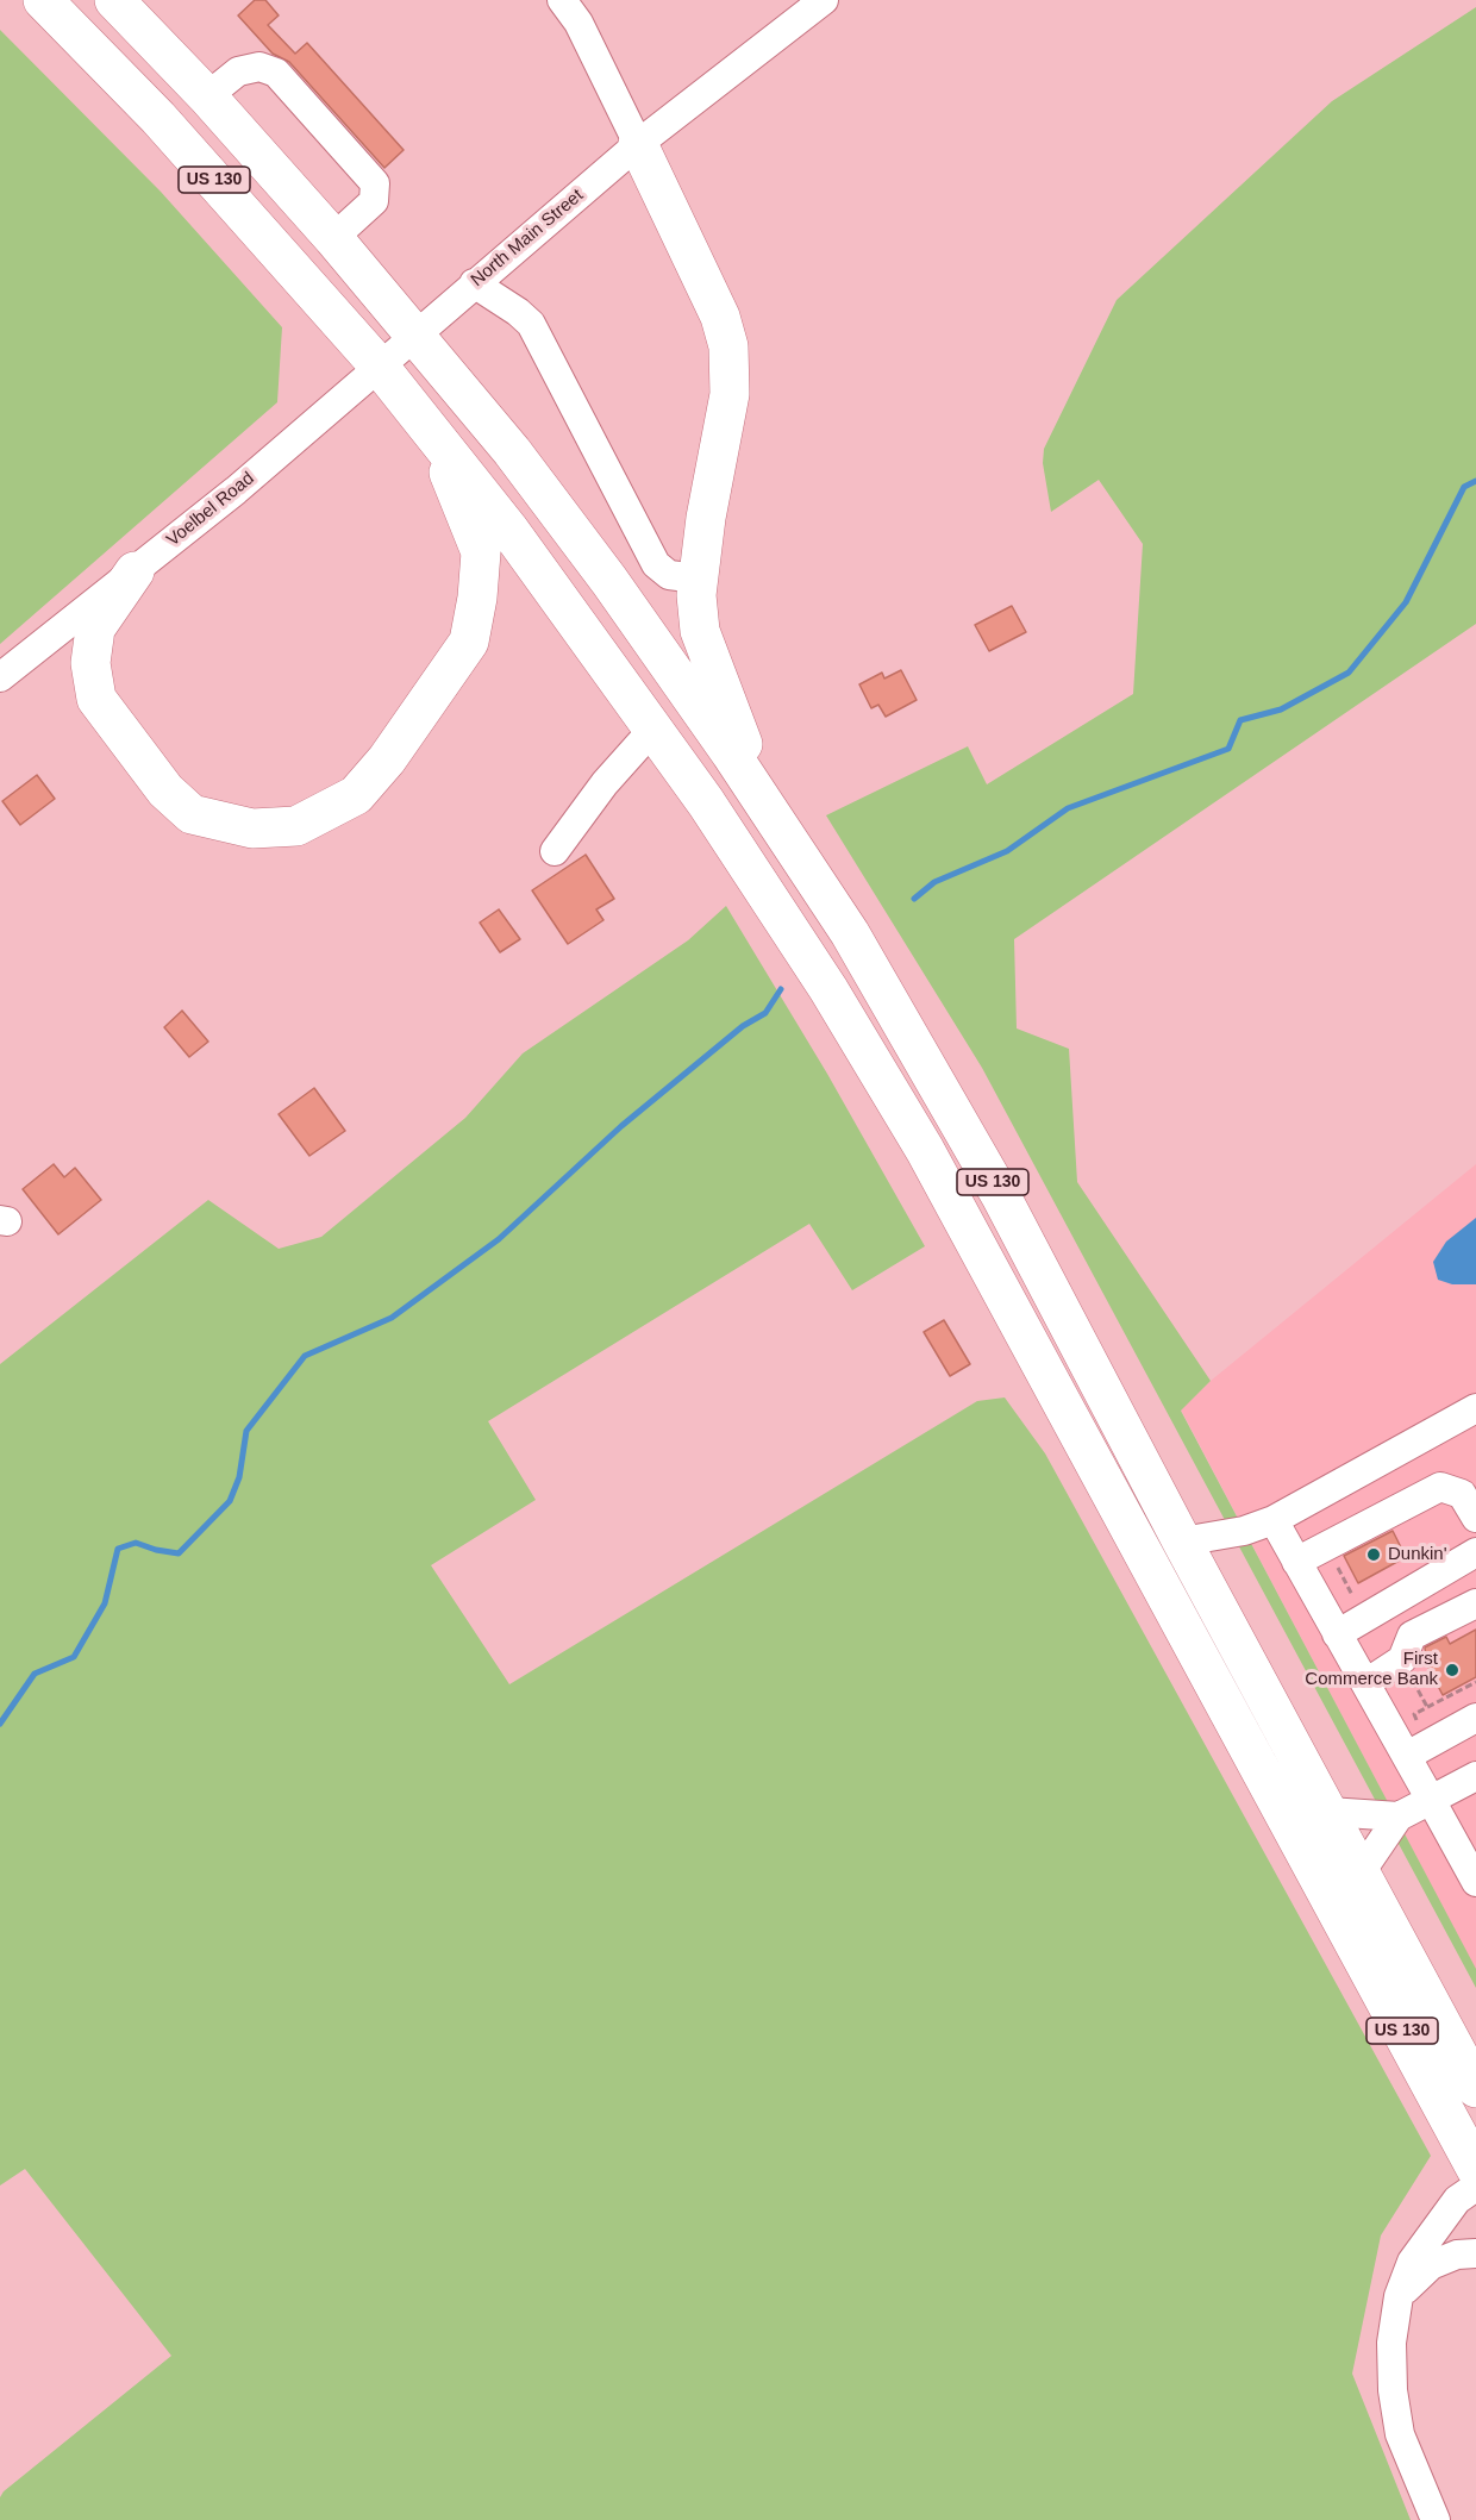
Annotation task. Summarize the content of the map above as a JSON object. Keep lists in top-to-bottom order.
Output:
{
  "streets": {
    "highway": ["US 130"],
    "street": ["North Main Street", "Voelbel Road"]
  },
  "crossings": [
    ["US 130", "North Main Street"],
    ["US 130", "Voelbel Road"],
    ["North Main Street", "Voelbel Road"]
  ],
  "places": ["Dunkin'", "First Commerce Bank"]
}
